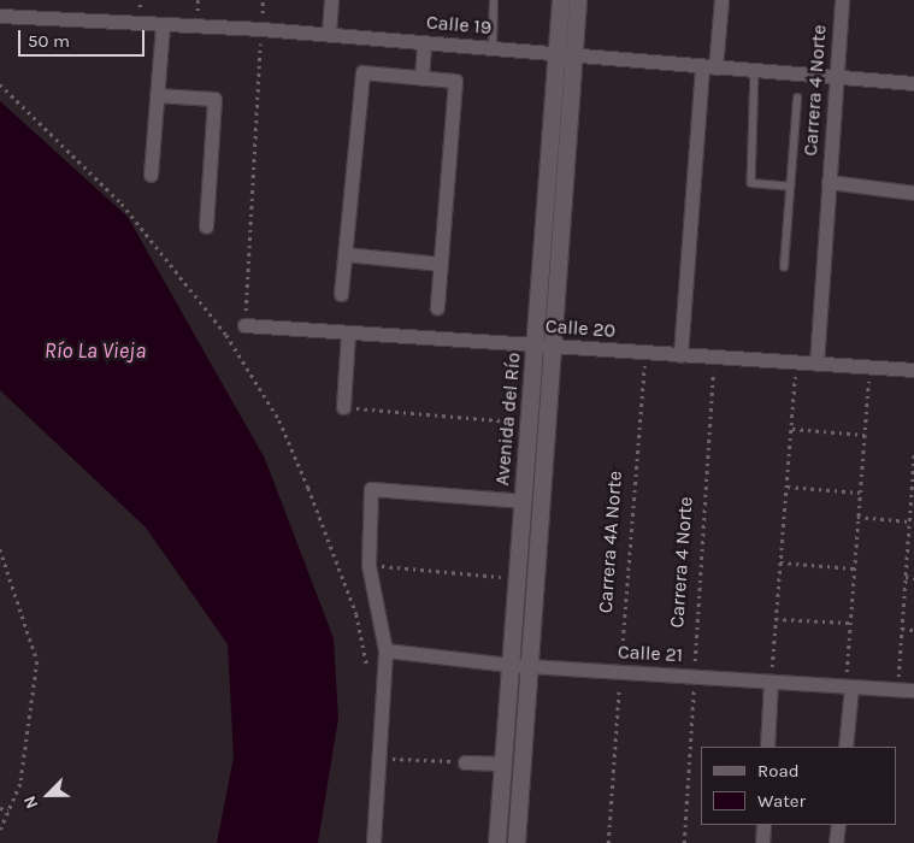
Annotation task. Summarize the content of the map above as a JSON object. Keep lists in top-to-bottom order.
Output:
{
  "streets": {
    "street": [
      "Calle 19",
      "Carrera 4 Norte",
      "Calle 20",
      "Avenida del Río",
      "Calle 21"
    ],
    "path": ["Carrera 4A Norte"]
  },
  "crossings": [
    ["Calle 19", "Carrera 4 Norte"],
    ["Calle 19", "Avenida del Río"],
    ["Carrera 4 Norte", "Calle 20"],
    ["Carrera 4 Norte", "Calle 21"],
    ["Calle 20", "Avenida del Río"],
    ["Calle 20", "Carrera 4A Norte"],
    ["Avenida del Río", "Calle 21"],
    ["Carrera 4A Norte", "Calle 21"]
  ],
  "water": ["Río La Vieja"],
  "legend": ["Road", "Water"],
  "scale_bar": "50 m",
  "north": "bottom left"
}
